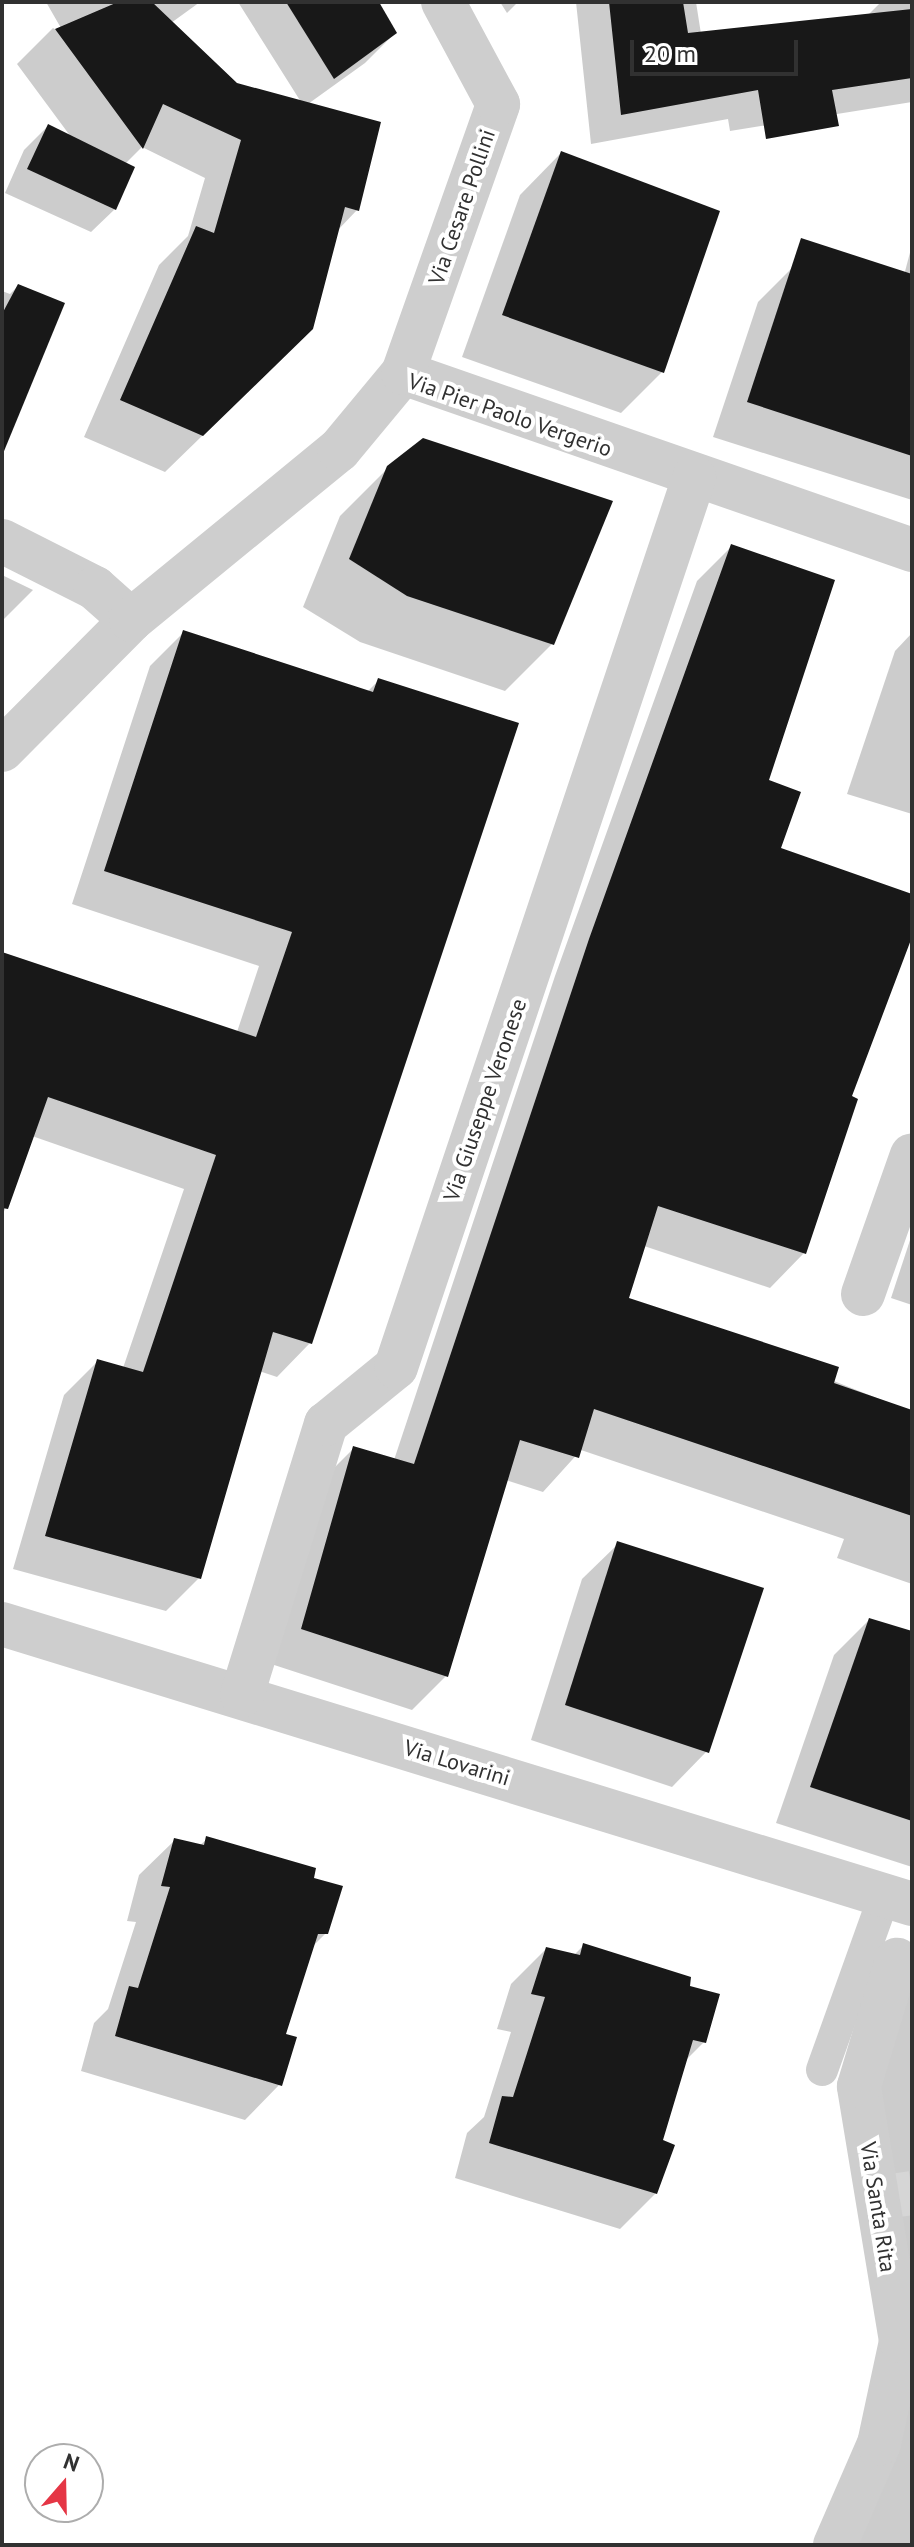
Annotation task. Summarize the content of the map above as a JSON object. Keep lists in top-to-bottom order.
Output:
{
  "streets": {
    "street": [
      "Via Cesare Pollini",
      "Via Pier Paolo Vergerio",
      "Via Giuseppe Veronese",
      "Via Lovarini",
      "Via Santa Rita"
    ]
  },
  "crossings": [
    ["Via Cesare Pollini", "Via Pier Paolo Vergerio"],
    ["Via Pier Paolo Vergerio", "Via Giuseppe Veronese"],
    ["Via Giuseppe Veronese", "Via Lovarini"],
    ["Via Lovarini", "Via Santa Rita"]
  ],
  "scale_bar": "20 m",
  "north": "top"
}
